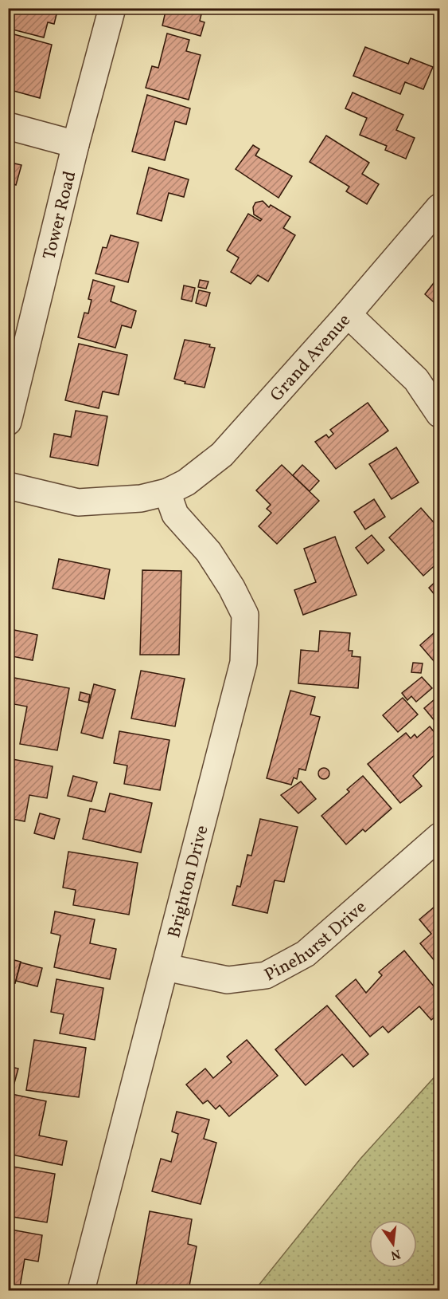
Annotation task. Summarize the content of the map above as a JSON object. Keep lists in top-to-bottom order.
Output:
{
  "streets": {
    "street": [
      "Tower Road",
      "Grand Avenue",
      "Brighton Drive",
      "Pinehurst Drive"
    ]
  },
  "crossings": [
    ["Grand Avenue", "Brighton Drive"],
    ["Brighton Drive", "Pinehurst Drive"]
  ],
  "north": "bottom"
}
